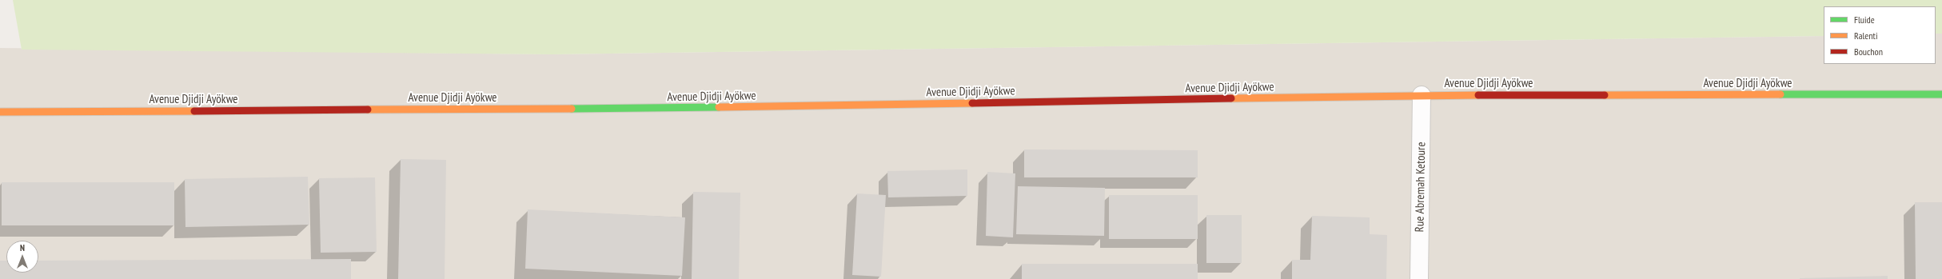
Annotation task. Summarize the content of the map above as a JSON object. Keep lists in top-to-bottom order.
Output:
{
  "streets": {
    "street": ["Avenue Djidji Ayökwe", "Rue Abremah Ketoure"]
  },
  "crossings": [
    ["Avenue Djidji Ayökwe", "Rue Abremah Ketoure"]
  ],
  "legend": ["Fluide", "Ralenti", "Bouchon"],
  "north": "top"
}
